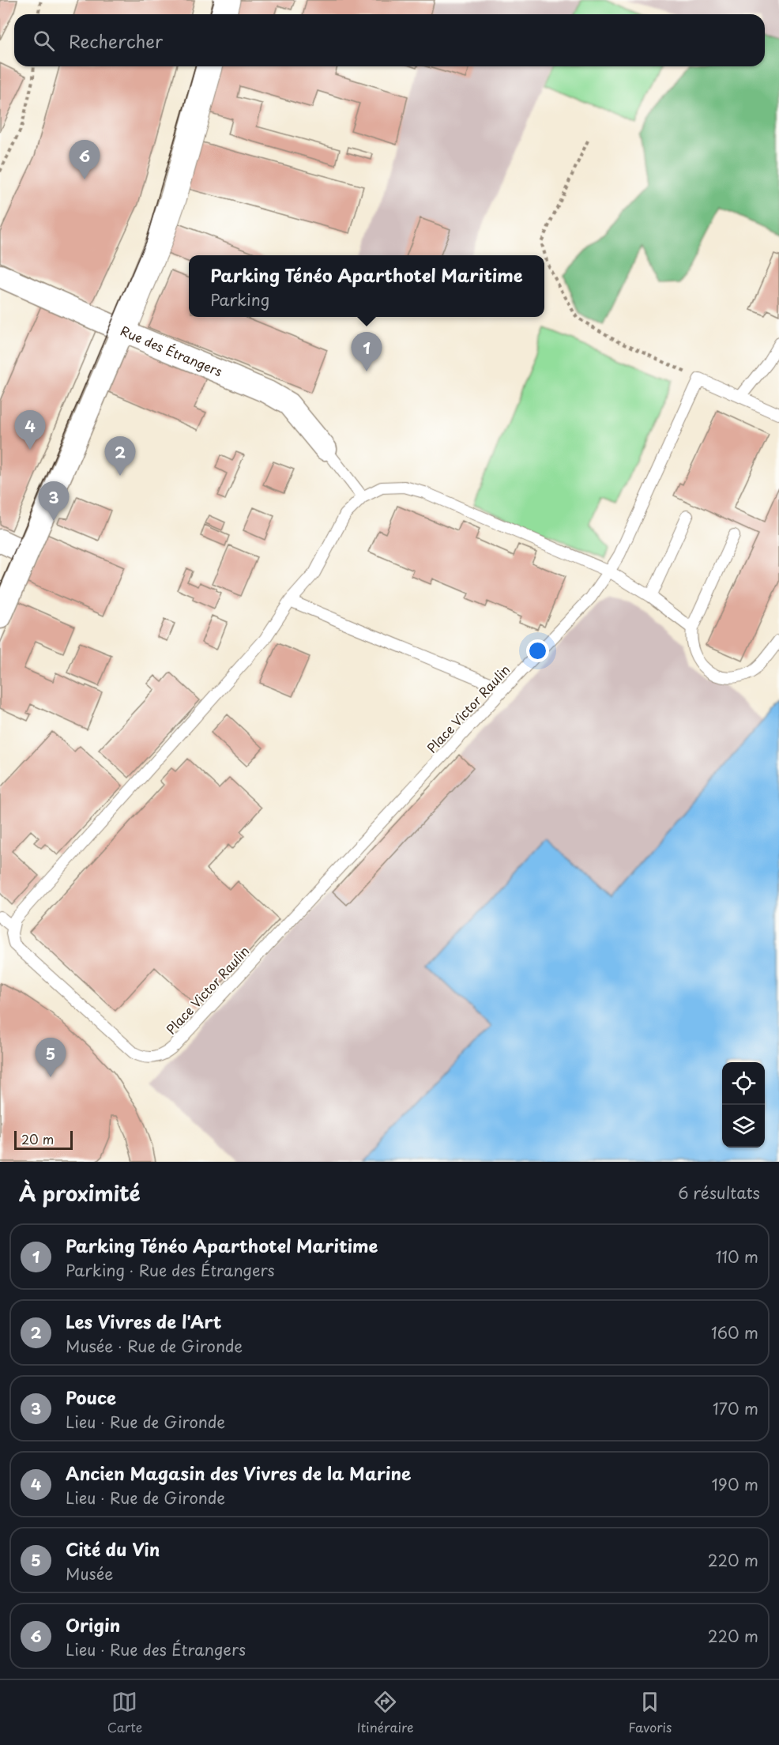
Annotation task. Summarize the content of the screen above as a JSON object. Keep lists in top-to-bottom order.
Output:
{
  "streets": {
    "street": ["Rue des Étrangers"],
    "lane": ["Place Victor Raulin"]
  },
  "scale_bar": "20 m",
  "page": {
    "search": "Rechercher",
    "pins": [
      "6",
      "1",
      "4",
      "2",
      "3",
      "5"
    ],
    "popup": ["Parking Ténéo Aparthotel Maritime", "Parking"],
    "scale": "20 m",
    "heading": ["À proximité", "6 résultats"],
    "list": [
      {
        "mark": "1",
        "name": "Parking Ténéo Aparthotel Maritime",
        "note": "Parking · Rue des Étrangers",
        "value": "110 m"
      },
      {
        "mark": "2",
        "name": "Les Vivres de l'Art",
        "note": "Musée · Rue de Gironde",
        "value": "160 m"
      },
      {
        "mark": "3",
        "name": "Pouce",
        "note": "Lieu · Rue de Gironde",
        "value": "170 m"
      },
      {
        "mark": "4",
        "name": "Ancien Magasin des Vivres de la Marine",
        "note": "Lieu · Rue de Gironde",
        "value": "190 m"
      },
      {
        "mark": "5",
        "name": "Cité du Vin",
        "note": "Musée",
        "value": "220 m"
      },
      {
        "mark": "6",
        "name": "Origin",
        "note": "Lieu · Rue des Étrangers",
        "value": "220 m"
      }
    ],
    "nav": ["Carte", "Itinéraire", "Favoris"]
  }
}
